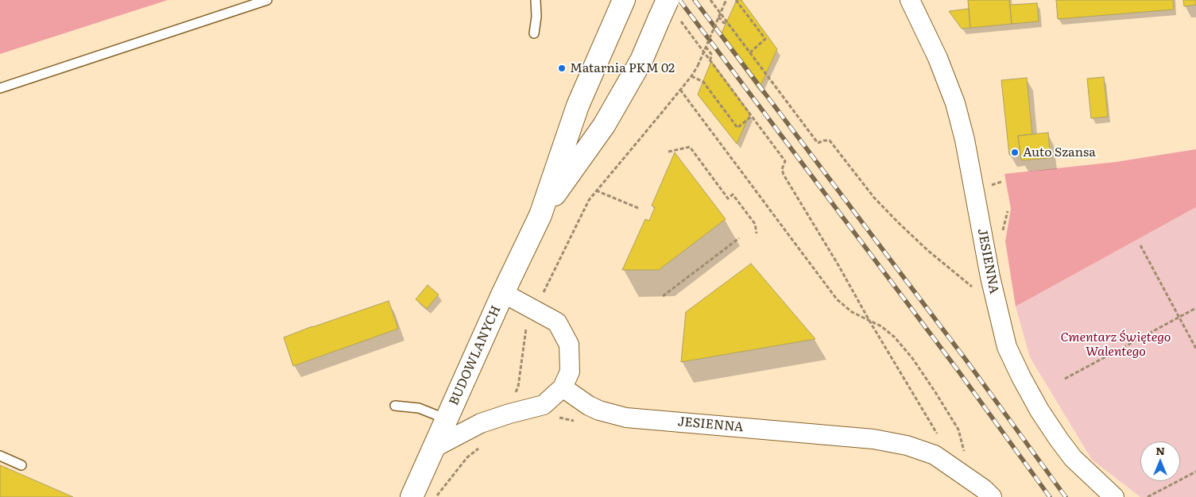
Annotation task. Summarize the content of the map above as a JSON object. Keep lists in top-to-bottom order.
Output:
{
  "streets": {
    "main road": ["BUDOWLANYCH"],
    "street": ["JESIENNA"]
  },
  "parks": ["Cmentarz Świętego Walentego"],
  "places": ["Matarnia PKM 02", "Auto Szansa"],
  "north": "top"
}
